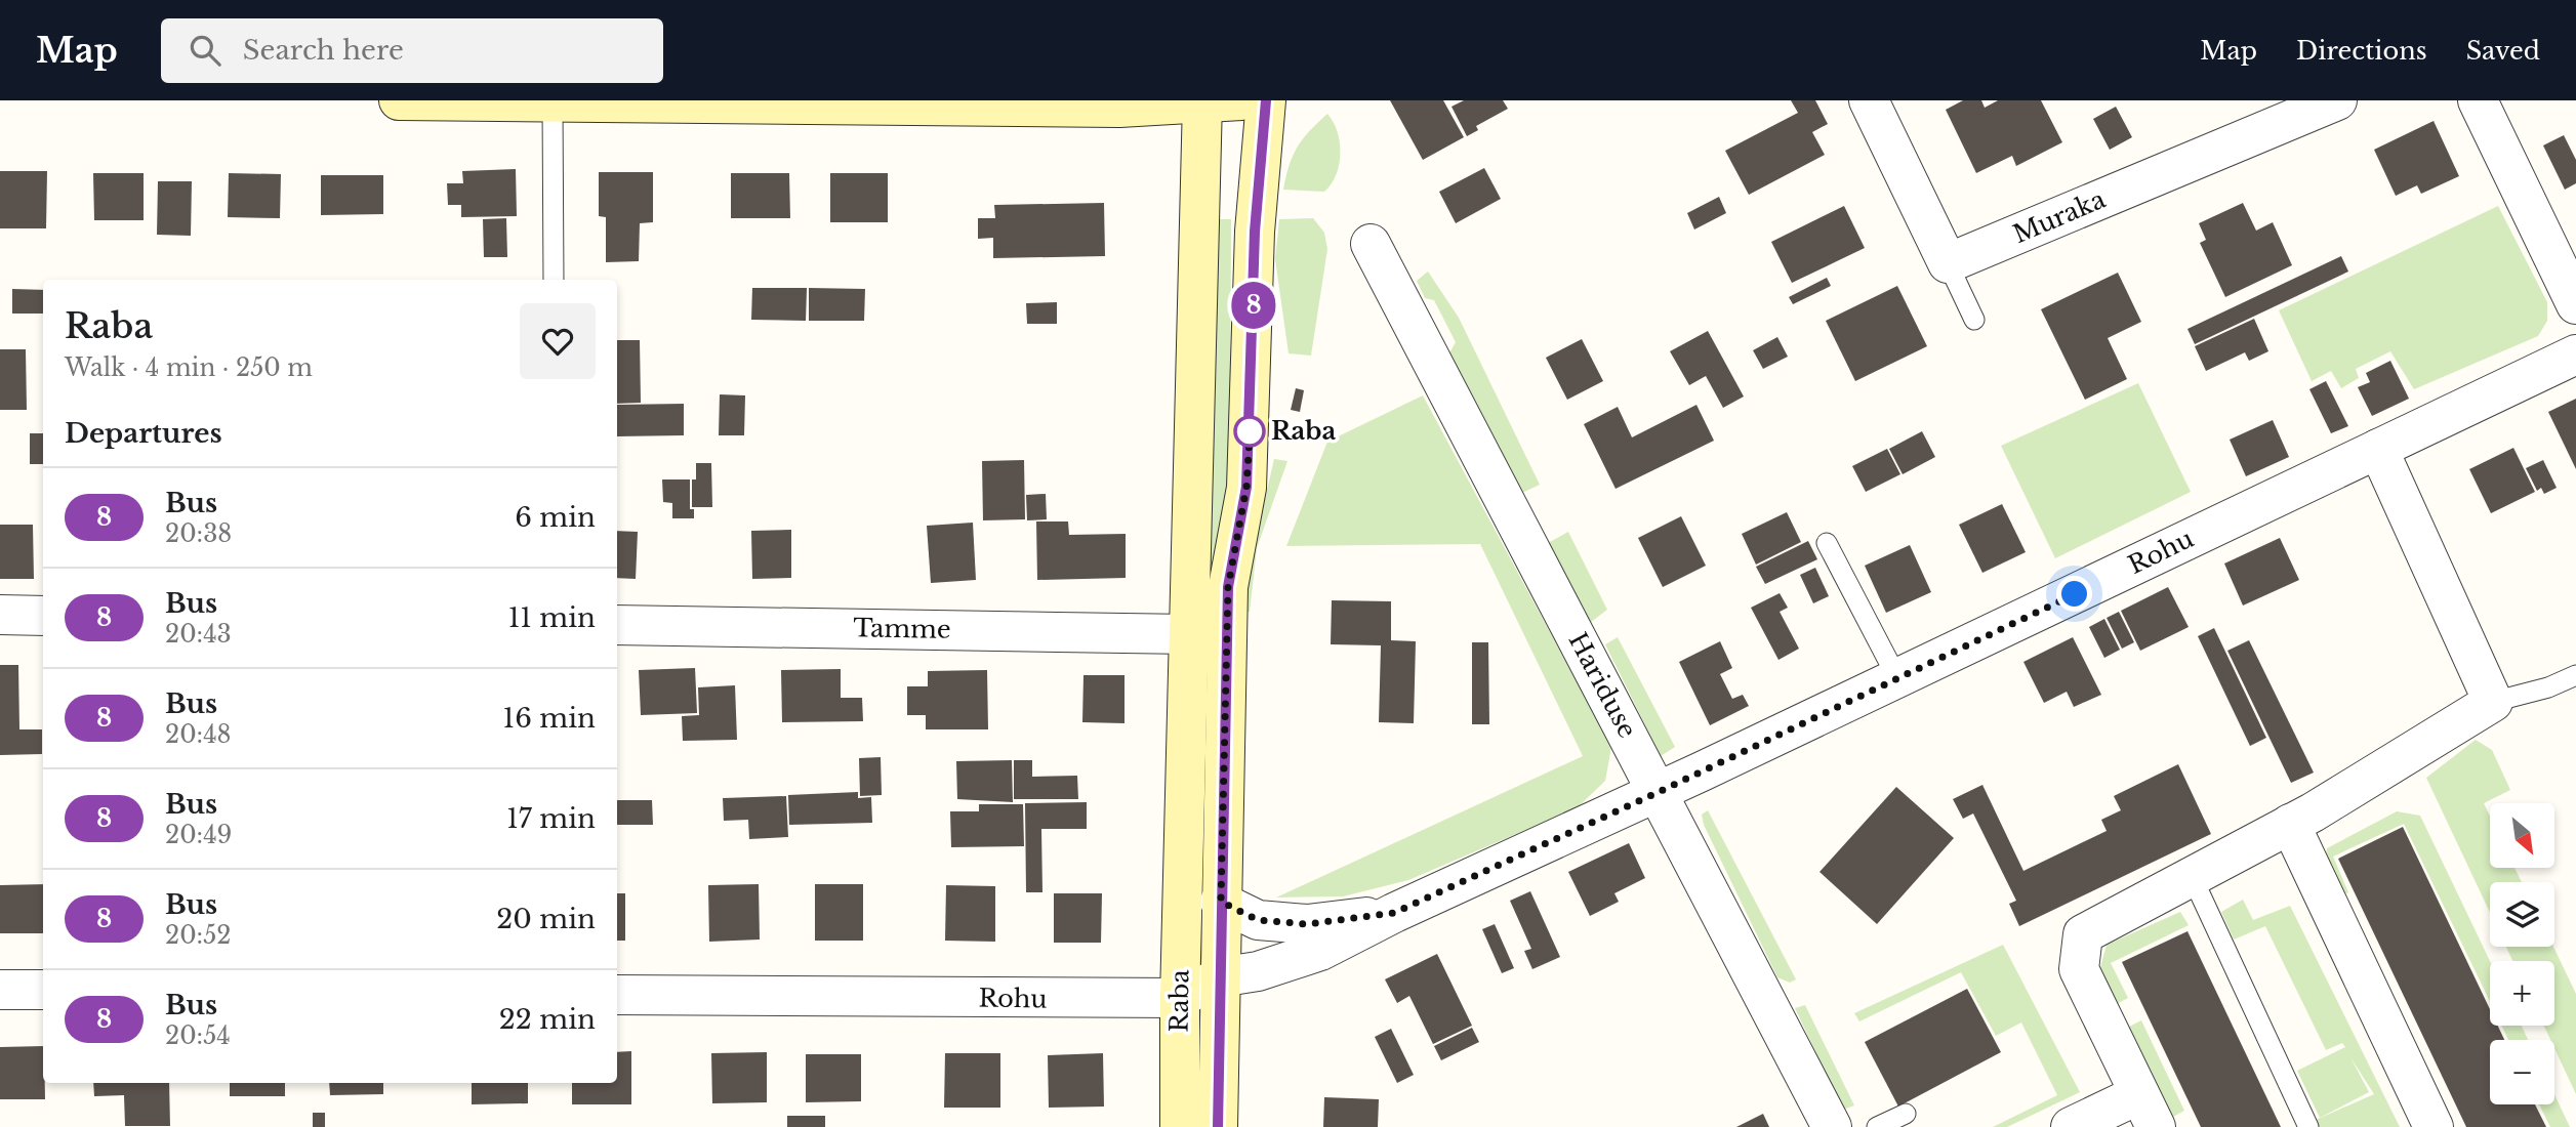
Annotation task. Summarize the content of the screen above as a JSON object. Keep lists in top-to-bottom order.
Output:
{
  "streets": {
    "street": [
      "Muraka",
      "Rohu",
      "Tamme",
      "Hariduse",
      "Raba"
    ]
  },
  "crossings": [
    ["Rohu", "Hariduse"],
    ["Rohu", "Raba"],
    ["Tamme", "Raba"]
  ],
  "places": ["Raba"],
  "lines": ["bus line 8"],
  "north": "bottom right",
  "page": {
    "header": "Map",
    "search": "Search here",
    "nav": ["Map", "Directions", "Saved"],
    "on_map": "8",
    "heading": [
      ["Raba", "Walk · 4 min · 250 m"],
      "Departures"
    ],
    "list": [
      {
        "mark": "8",
        "name": "Bus",
        "note": "20:38",
        "value": "6 min"
      },
      {
        "mark": "8",
        "name": "Bus",
        "note": "20:43",
        "value": "11 min"
      },
      {
        "mark": "8",
        "name": "Bus",
        "note": "20:48",
        "value": "16 min"
      },
      {
        "mark": "8",
        "name": "Bus",
        "note": "20:49",
        "value": "17 min"
      },
      {
        "mark": "8",
        "name": "Bus",
        "note": "20:52",
        "value": "20 min"
      },
      {
        "mark": "8",
        "name": "Bus",
        "note": "20:54",
        "value": "22 min"
      }
    ],
    "map_buttons": ["+", "−"]
  }
}
